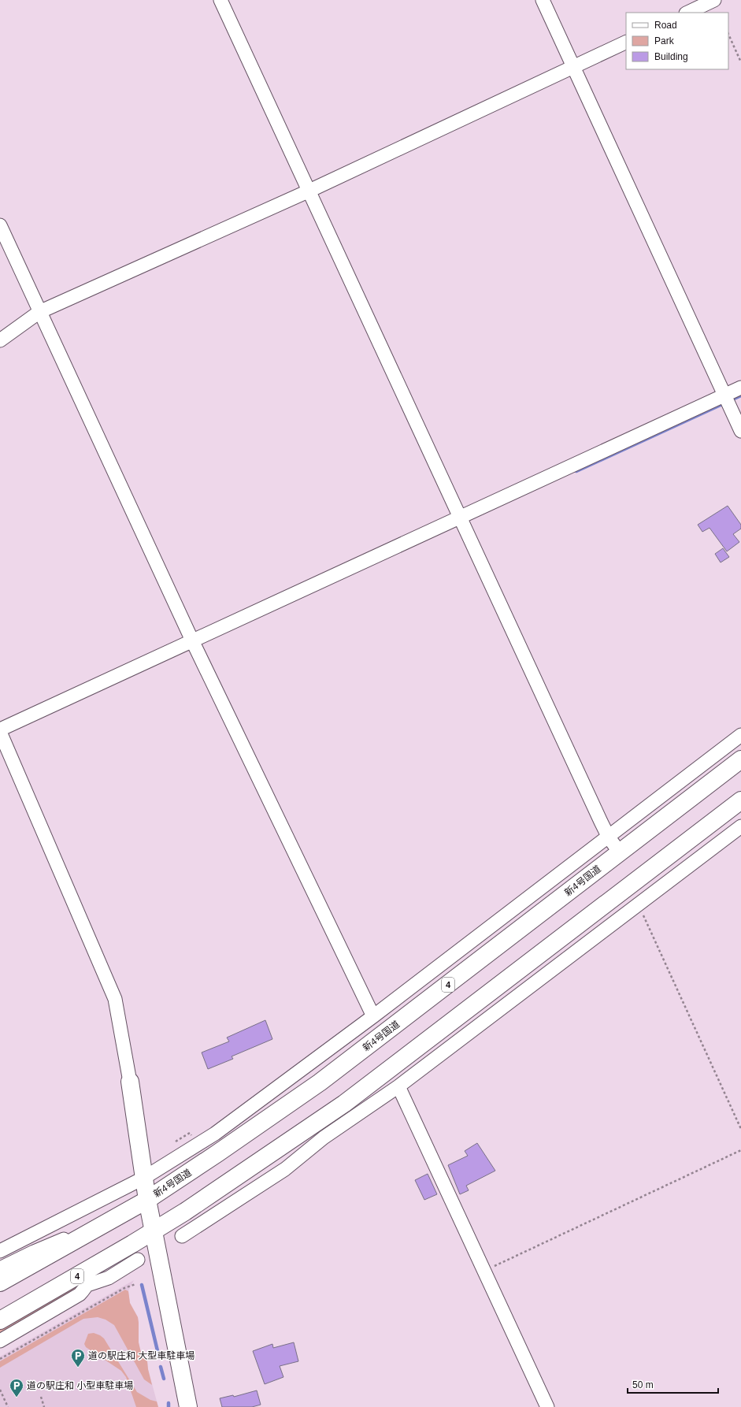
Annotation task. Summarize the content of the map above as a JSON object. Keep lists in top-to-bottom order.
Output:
{
  "streets": {
    "main road": ["新4号国道", "4"]
  },
  "places": {
    "parking": ["道の駅庄和 大型車駐車場", "道の駅庄和 小型車駐車場"]
  },
  "legend": ["Road", "Park", "Building"],
  "scale_bar": "50 m"
}
